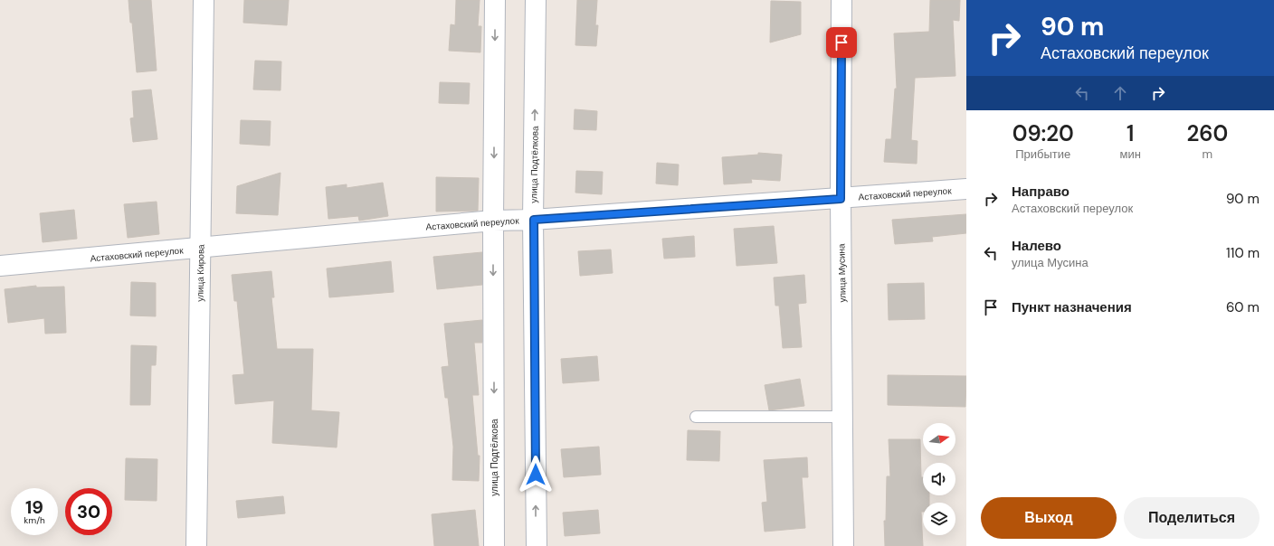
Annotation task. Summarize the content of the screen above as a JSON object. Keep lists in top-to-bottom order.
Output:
{
  "streets": {
    "street": [
      "улица Подтёлкова",
      "Астаховский переулок",
      "улица Кирова",
      "улица Мусина"
    ]
  },
  "crossings": [
    ["улица Подтёлкова", "Астаховский переулок"],
    ["Астаховский переулок", "улица Кирова"],
    ["Астаховский переулок", "улица Мусина"]
  ],
  "north": "right",
  "page": {
    "turn": ["90 m", "Астаховский переулок"],
    "eta": [
      "09:20",
      "Прибытие",
      "1",
      "мин",
      "260",
      "m"
    ],
    "list": [
      {
        "name": "Направо",
        "note": "Астаховский переулок",
        "value": "90 m"
      },
      {
        "name": "Налево",
        "note": "улица Мусина",
        "value": "110 m"
      },
      {
        "name": "Пункт назначения",
        "value": "60 m"
      }
    ],
    "speed": "19 km/h",
    "limit": "30",
    "buttons": ["Выход", "Поделиться"]
  }
}
